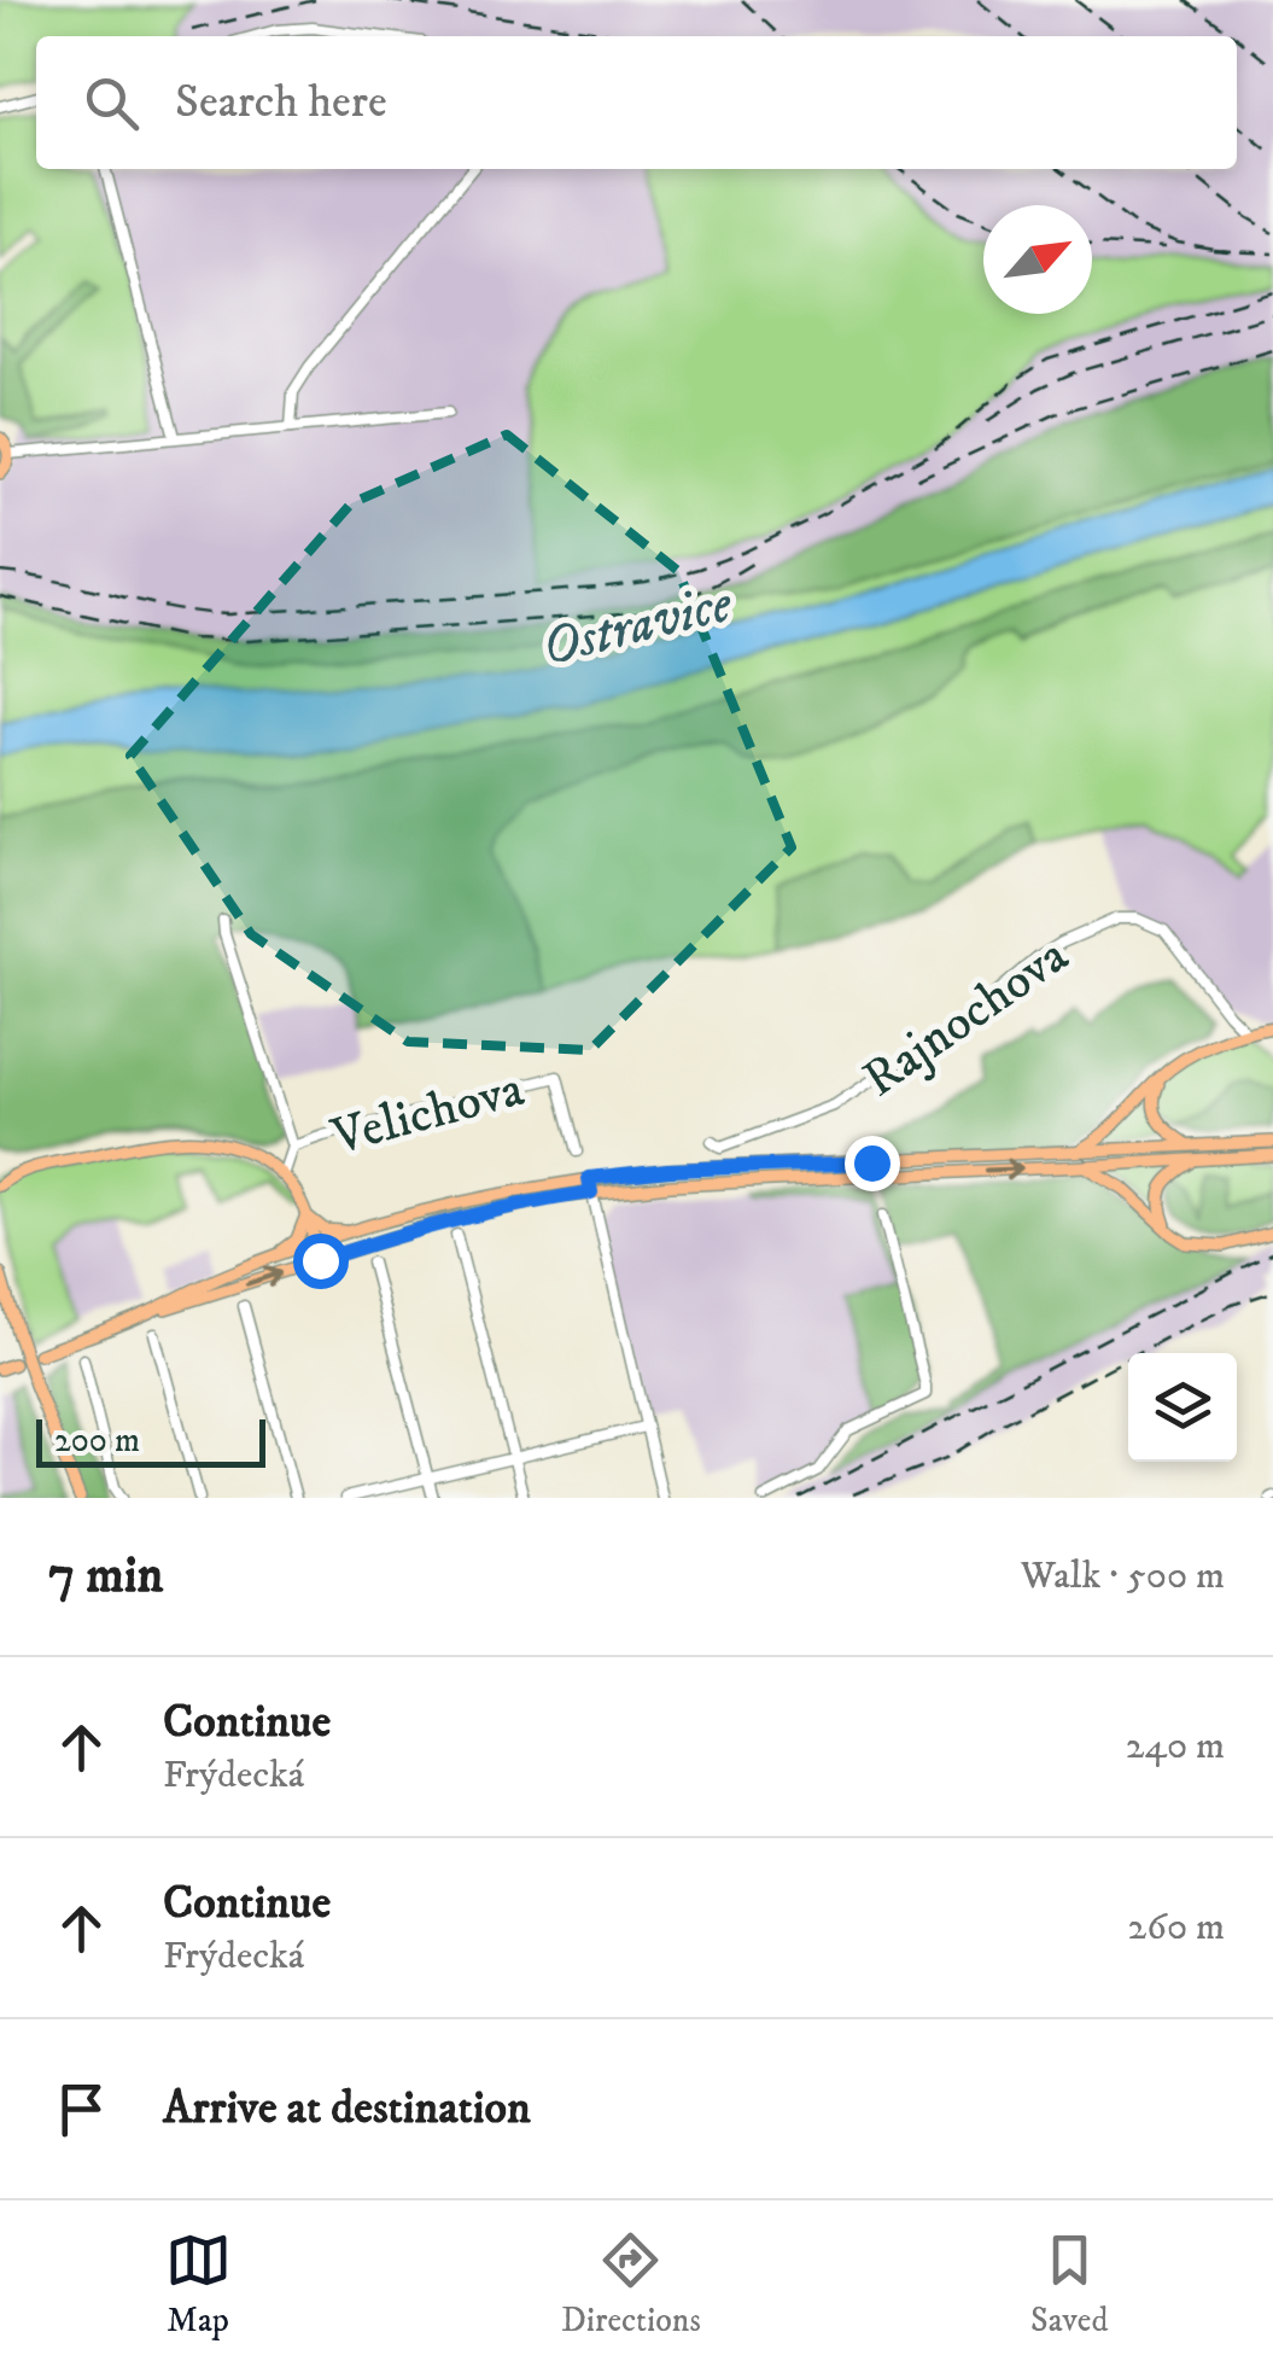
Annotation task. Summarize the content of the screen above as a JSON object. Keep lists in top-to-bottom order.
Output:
{
  "streets": {
    "street": ["Rajnochova", "Velichova"]
  },
  "water": ["Ostravice"],
  "scale_bar": "200 m",
  "north": "top right",
  "page": {
    "search": "Search here",
    "scale": "200 m",
    "heading": ["7 min", "Walk · 500 m"],
    "list": [
      ["Continue", "Frýdecká", "240 m"],
      ["Continue", "Frýdecká", "260 m"],
      "Arrive at destination"
    ],
    "nav": ["Map", "Directions", "Saved"]
  }
}
